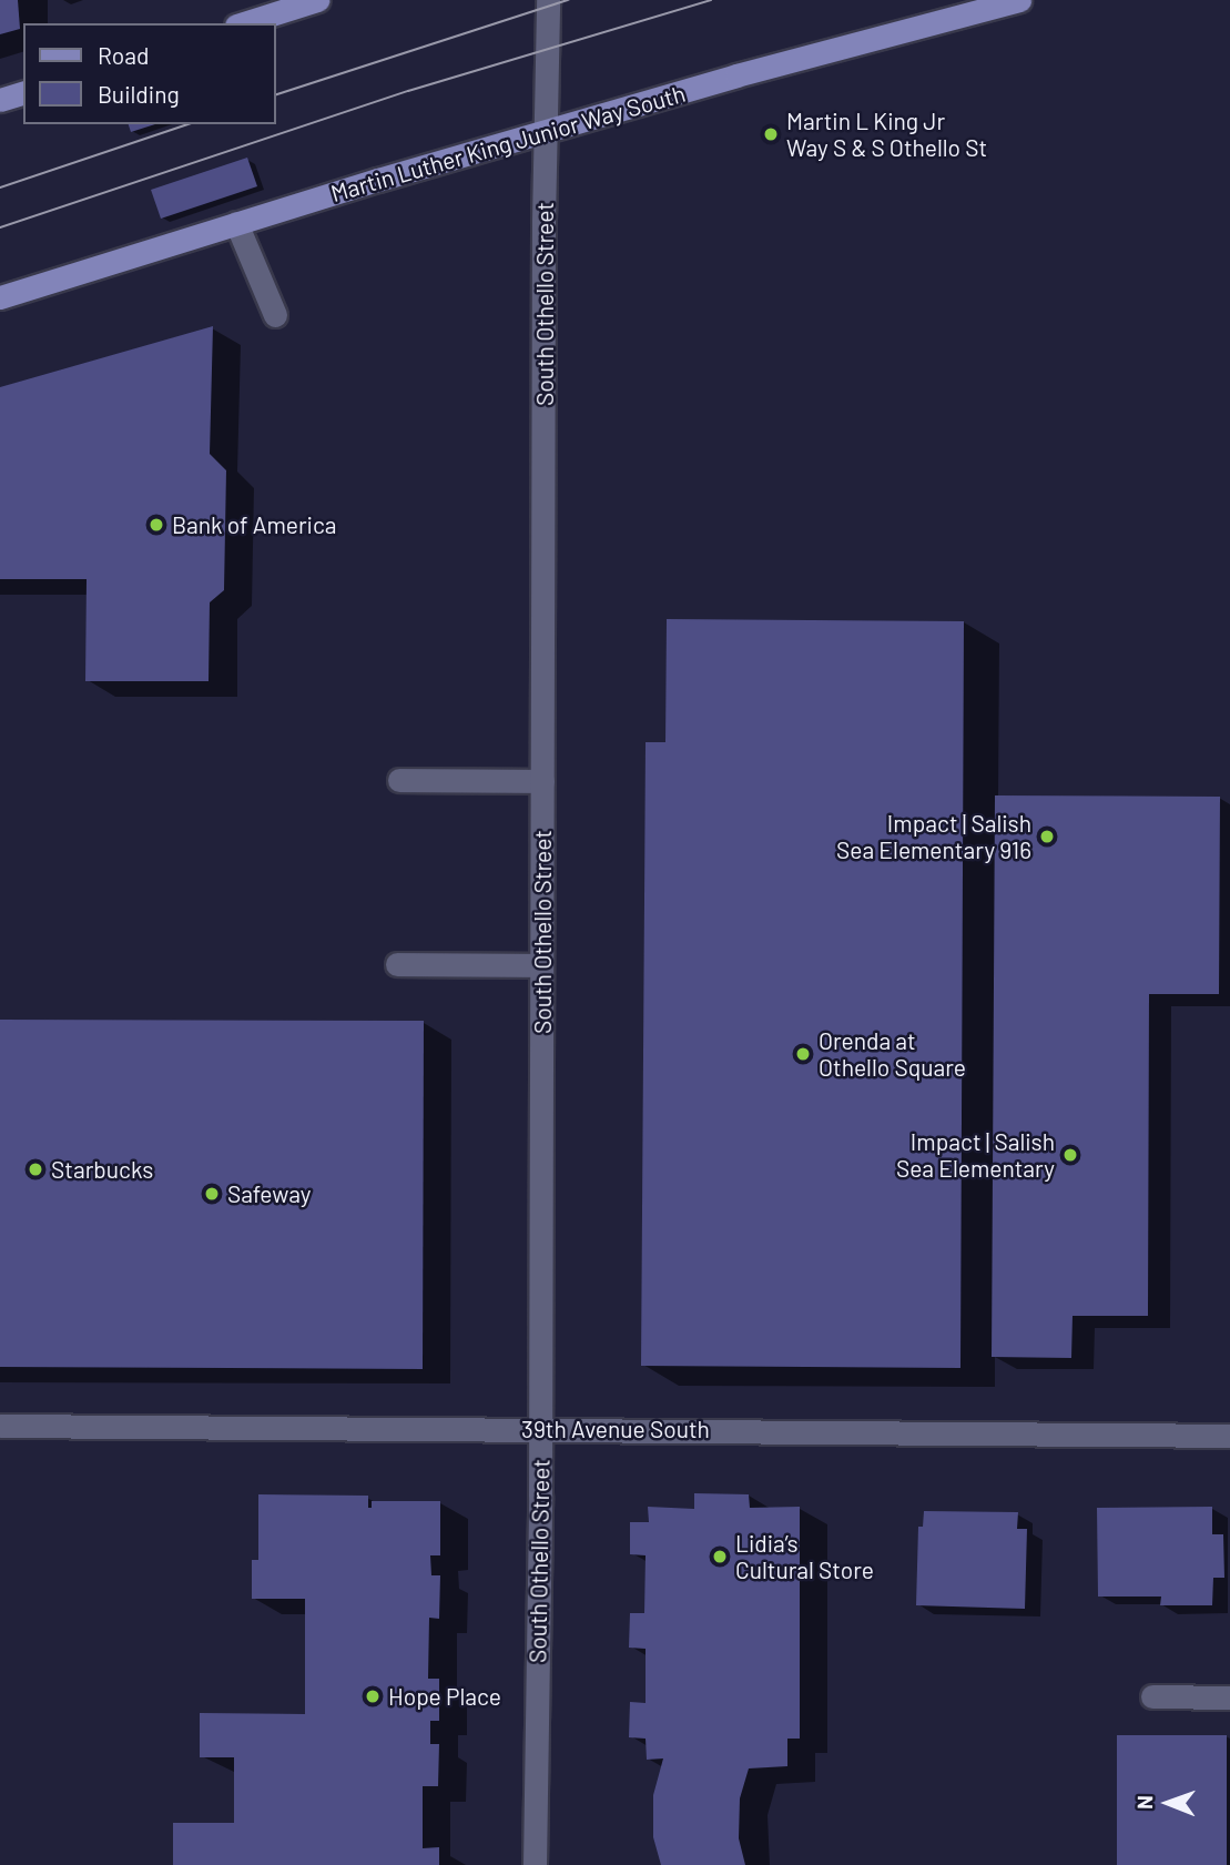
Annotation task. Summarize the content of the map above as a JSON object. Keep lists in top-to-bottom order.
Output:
{
  "streets": {
    "main road": ["Martin Luther King Junior Way South"],
    "street": ["South Othello Street", "39th Avenue South"]
  },
  "crossings": [
    ["Martin Luther King Junior Way South", "South Othello Street"],
    ["South Othello Street", "39th Avenue South"]
  ],
  "places": [
    "Martin L King Jr Way S & S Othello St",
    "Bank of America",
    "Impact | Salish Sea Elementary 916",
    "Orenda at Othello Square",
    "Impact | Salish Sea Elementary",
    "Starbucks",
    "Safeway",
    "Lidia’s Cultural Store",
    "Hope Place"
  ],
  "legend": ["Road", "Building"],
  "north": "left"
}
